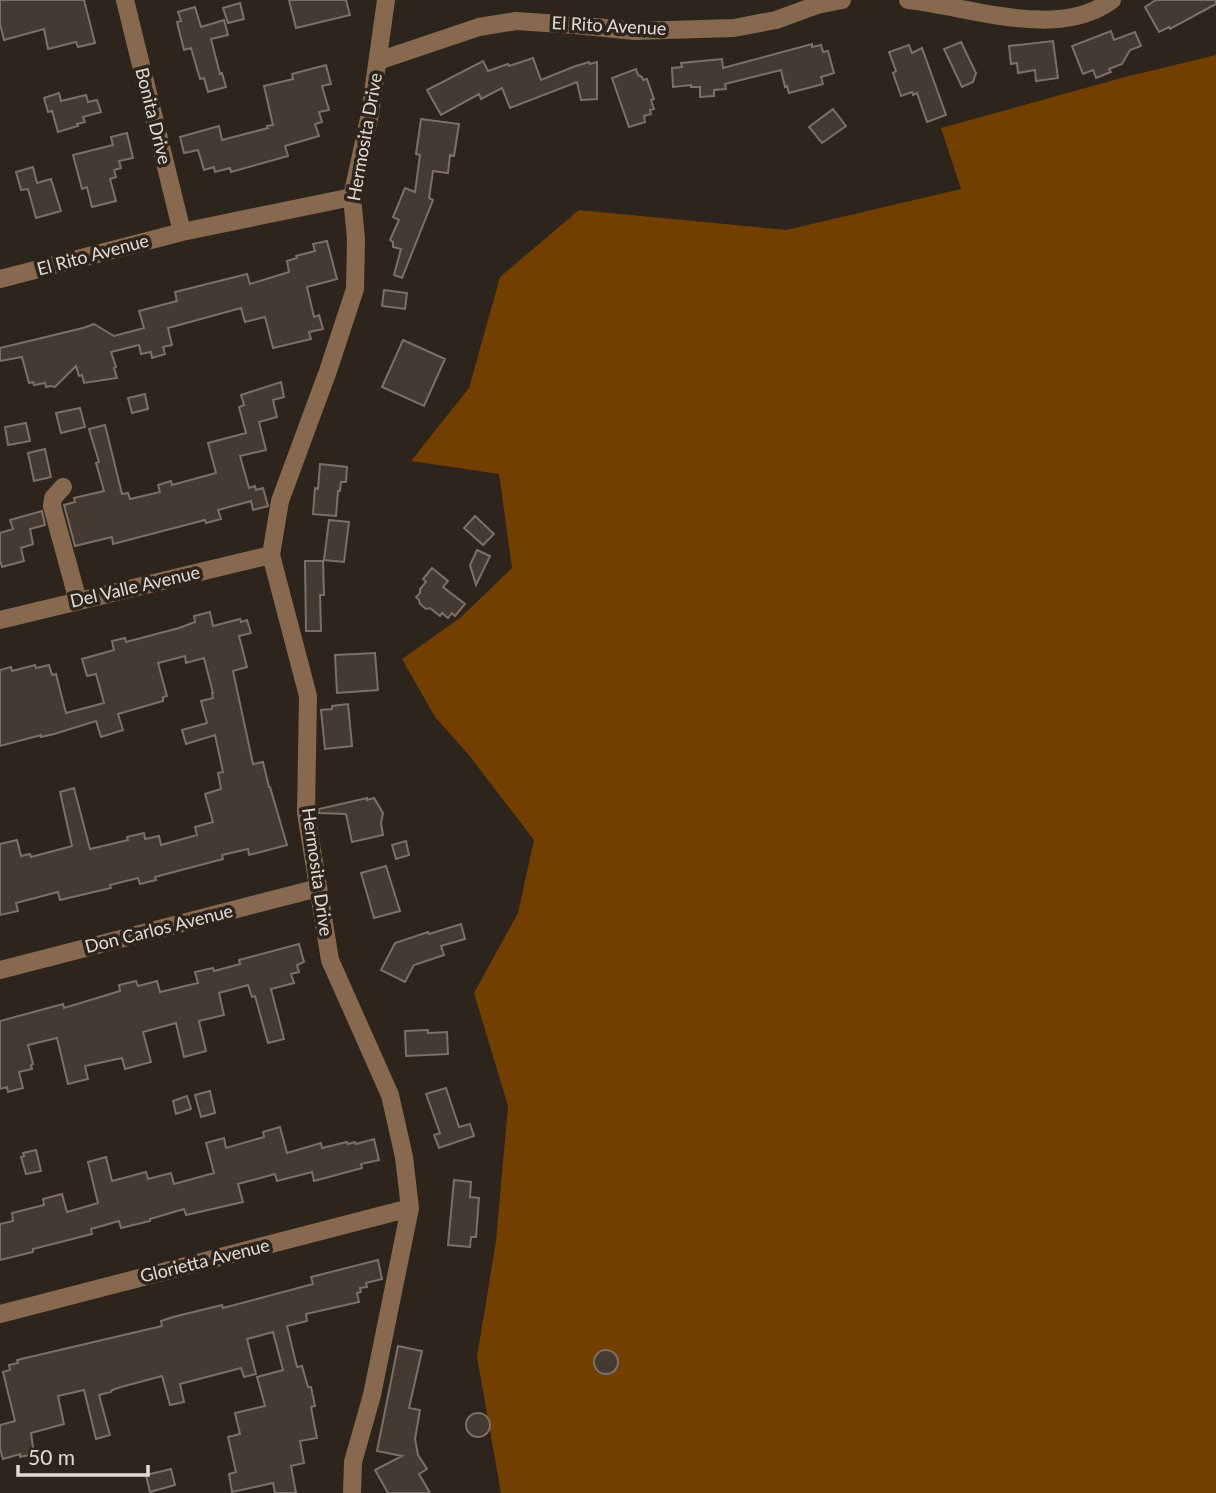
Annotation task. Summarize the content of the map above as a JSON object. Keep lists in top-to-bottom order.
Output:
{
  "streets": {
    "street": [
      "El Rito Avenue",
      "Bonita Drive",
      "Hermosita Drive",
      "Del Valle Avenue",
      "Don Carlos Avenue",
      "Glorietta Avenue"
    ]
  },
  "crossings": [
    ["El Rito Avenue", "Bonita Drive"],
    ["El Rito Avenue", "Hermosita Drive"],
    ["Hermosita Drive", "Del Valle Avenue"],
    ["Hermosita Drive", "Don Carlos Avenue"],
    ["Hermosita Drive", "Glorietta Avenue"]
  ],
  "scale_bar": "50 m"
}
